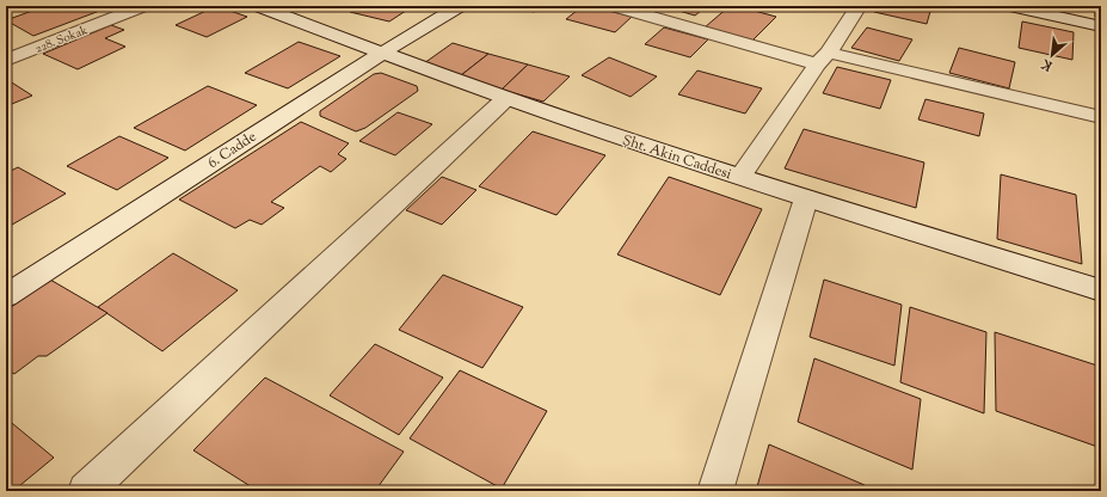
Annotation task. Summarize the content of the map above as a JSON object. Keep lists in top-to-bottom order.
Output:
{
  "streets": {
    "street": ["228. Sokak", "6. Cadde", "Şht. Akin Caddesi"]
  },
  "crossings": [
    ["6. Cadde", "Şht. Akin Caddesi"]
  ],
  "north": "bottom left"
}
